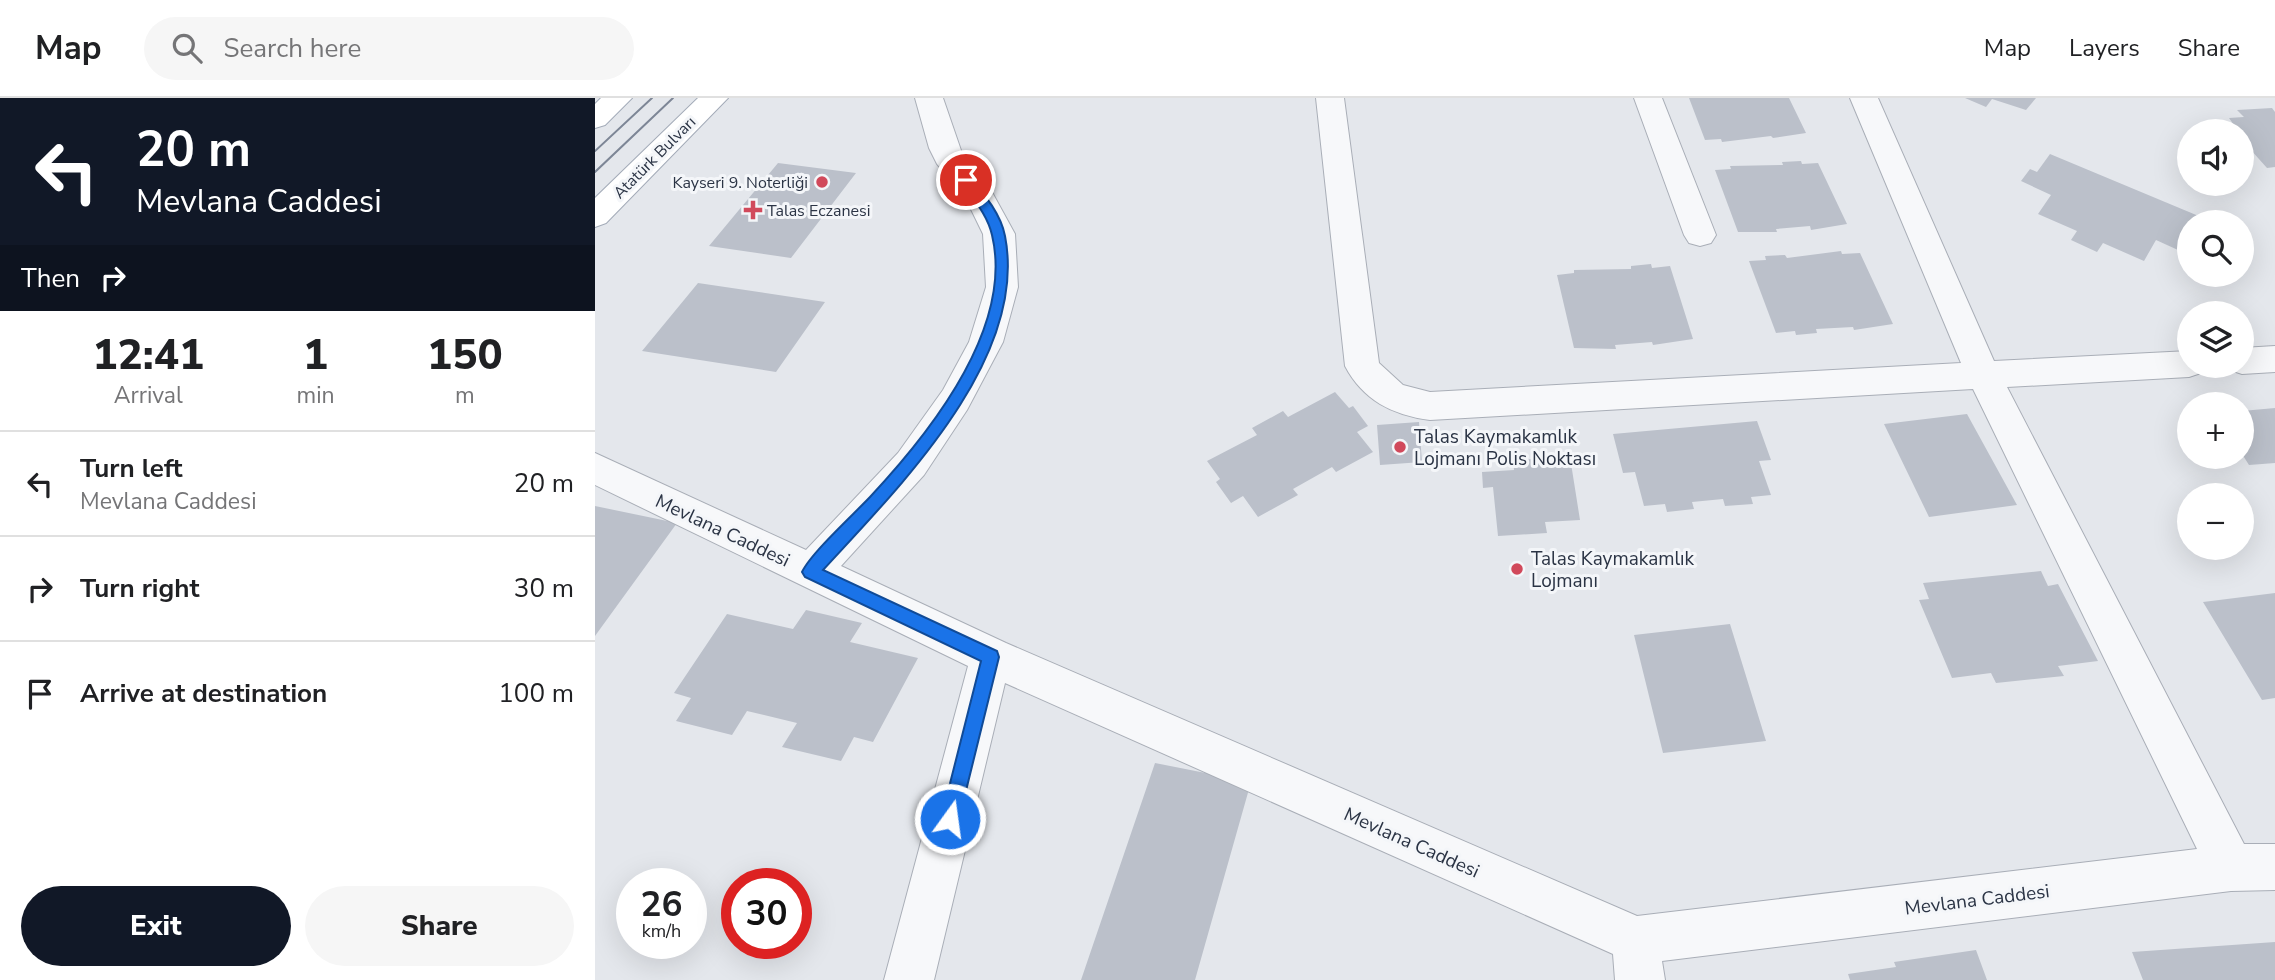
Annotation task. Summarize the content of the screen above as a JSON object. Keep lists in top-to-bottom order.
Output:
{
  "streets": {
    "main road": ["Atatürk Bulvarı"],
    "street": ["Mevlana Caddesi"]
  },
  "places": {
    "other": ["Kayseri 9. Noterliği", "Talas Kaymakamlık Lojmanı Polis Noktası", "Talas Kaymakamlık Lojmanı"],
    "health": ["Talas Eczanesi"]
  },
  "page": {
    "header": "Map",
    "search": "Search here",
    "nav": ["Map", "Layers", "Share"],
    "turn": ["20 m", "Mevlana Caddesi"],
    "map_buttons": ["+", "−"],
    "then": "Then",
    "eta": [
      "12:41",
      "Arrival",
      "1",
      "min",
      "150",
      "m"
    ],
    "list": [
      {
        "name": "Turn left",
        "note": "Mevlana Caddesi",
        "value": "20 m"
      },
      {
        "name": "Turn right",
        "value": "30 m"
      },
      {
        "name": "Arrive at destination",
        "value": "100 m"
      }
    ],
    "speed": "26 km/h",
    "limit": "30",
    "buttons": ["Exit", "Share"]
  }
}
